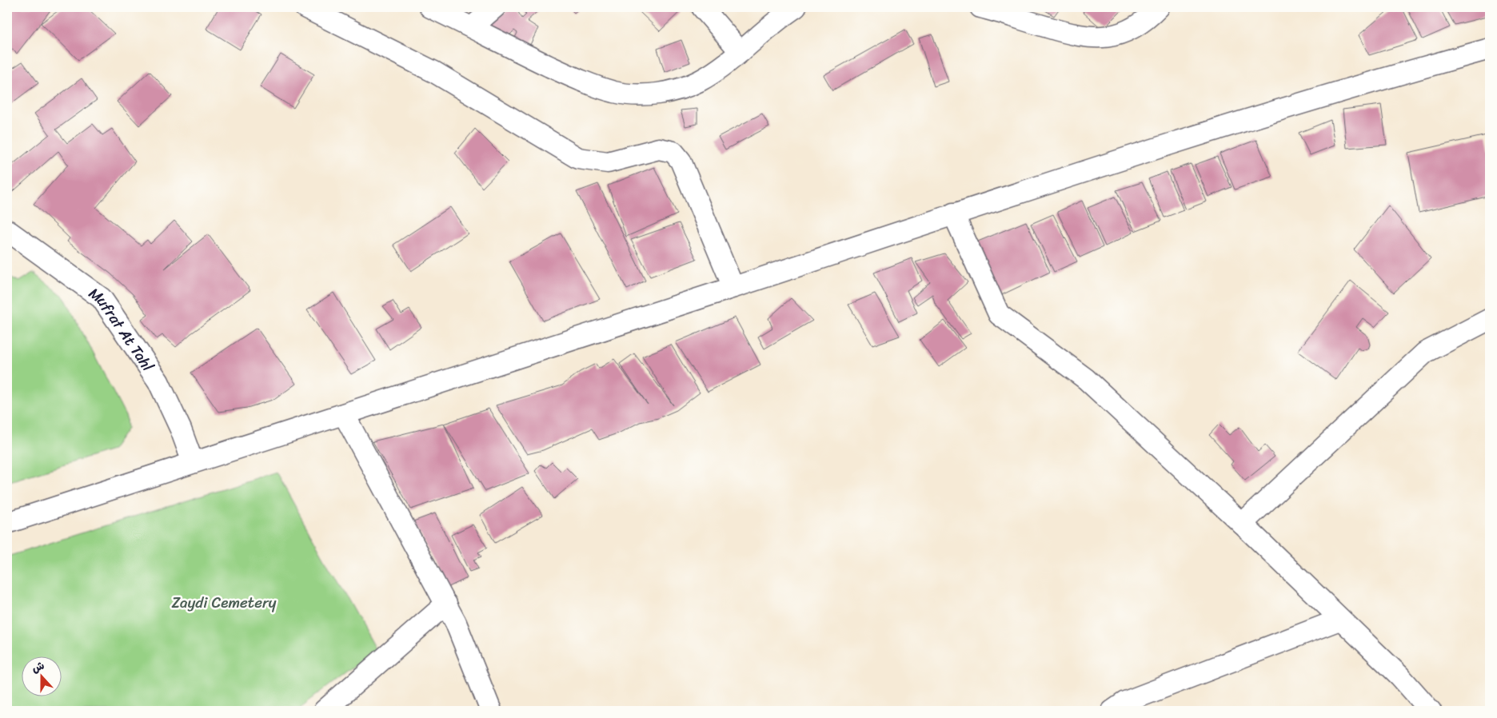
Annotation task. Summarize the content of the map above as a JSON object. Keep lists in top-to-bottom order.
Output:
{
  "streets": {
    "street": ["Mufrat At Tahl"]
  },
  "parks": ["Zaydi Cemetery"],
  "north": "top"
}
